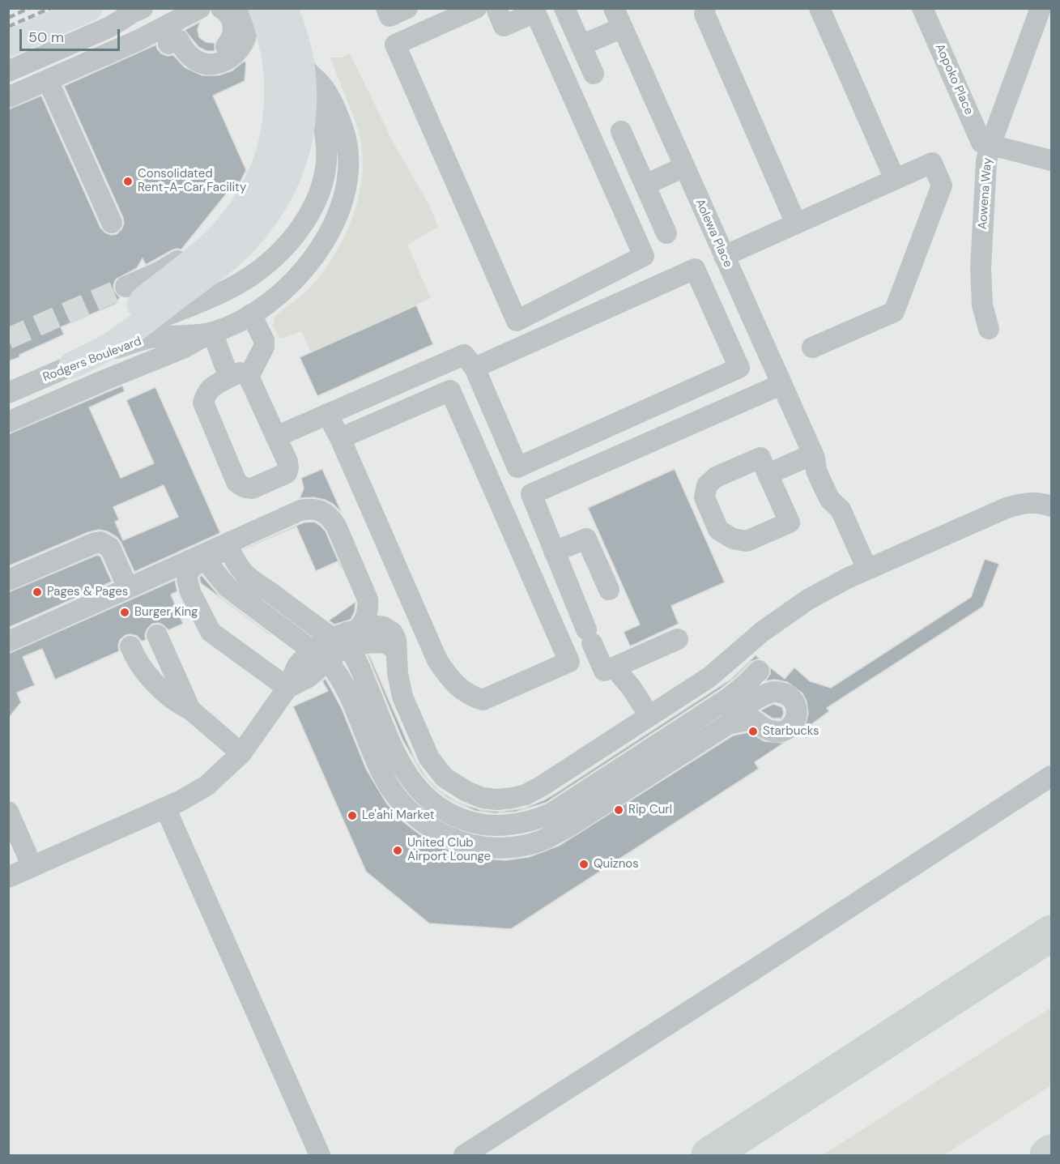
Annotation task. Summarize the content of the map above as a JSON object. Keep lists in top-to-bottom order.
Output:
{
  "streets": {
    "street": [
      "Aopoko Place",
      "Aowena Way",
      "Aolewa Place",
      "Rodgers Boulevard"
    ]
  },
  "crossings": [
    ["Aopoko Place", "Aowena Way"]
  ],
  "places": [
    "Consolidated Rent-A-Car Facility",
    "Pages & Pages",
    "Burger King",
    "Starbucks",
    "Rip Curl",
    "Le'ahi Market",
    "United Club Airport Lounge",
    "Quiznos"
  ],
  "scale_bar": "50 m"
}
